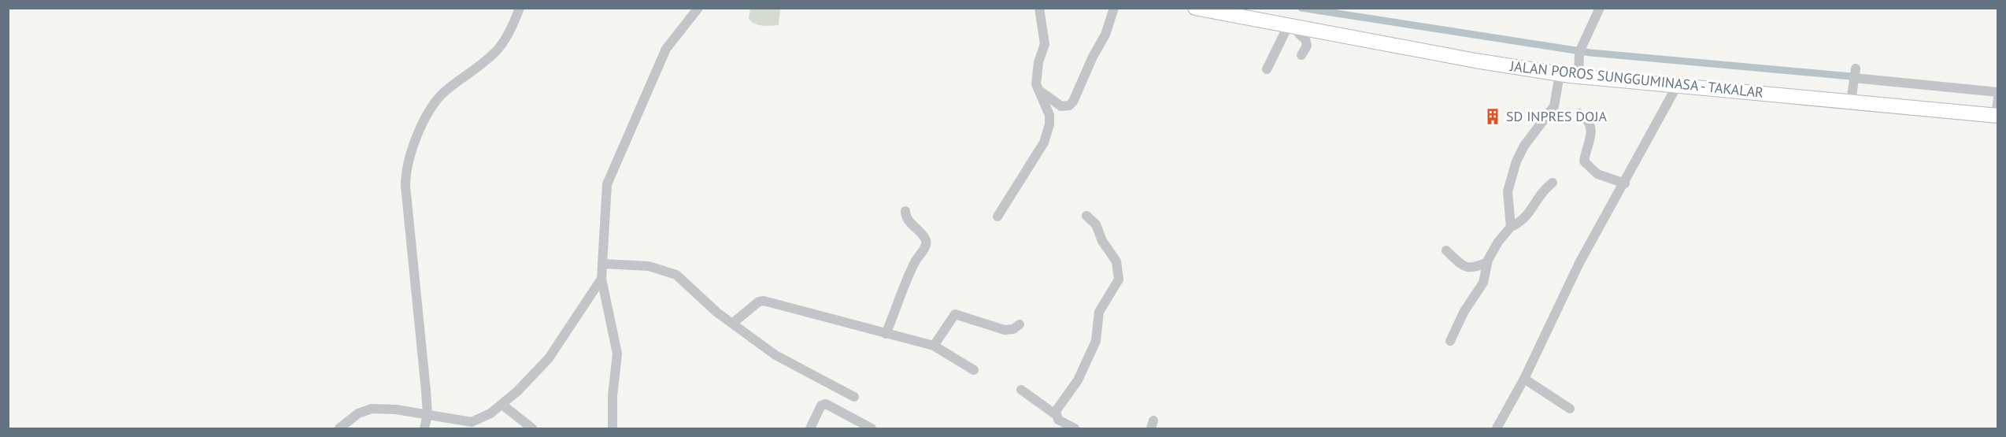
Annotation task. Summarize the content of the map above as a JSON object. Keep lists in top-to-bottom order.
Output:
{
  "streets": {
    "highway": ["JALAN POROS SUNGGUMINASA - TAKALAR"]
  },
  "places": {
    "building": ["SD INPRES DOJA"]
  }
}
